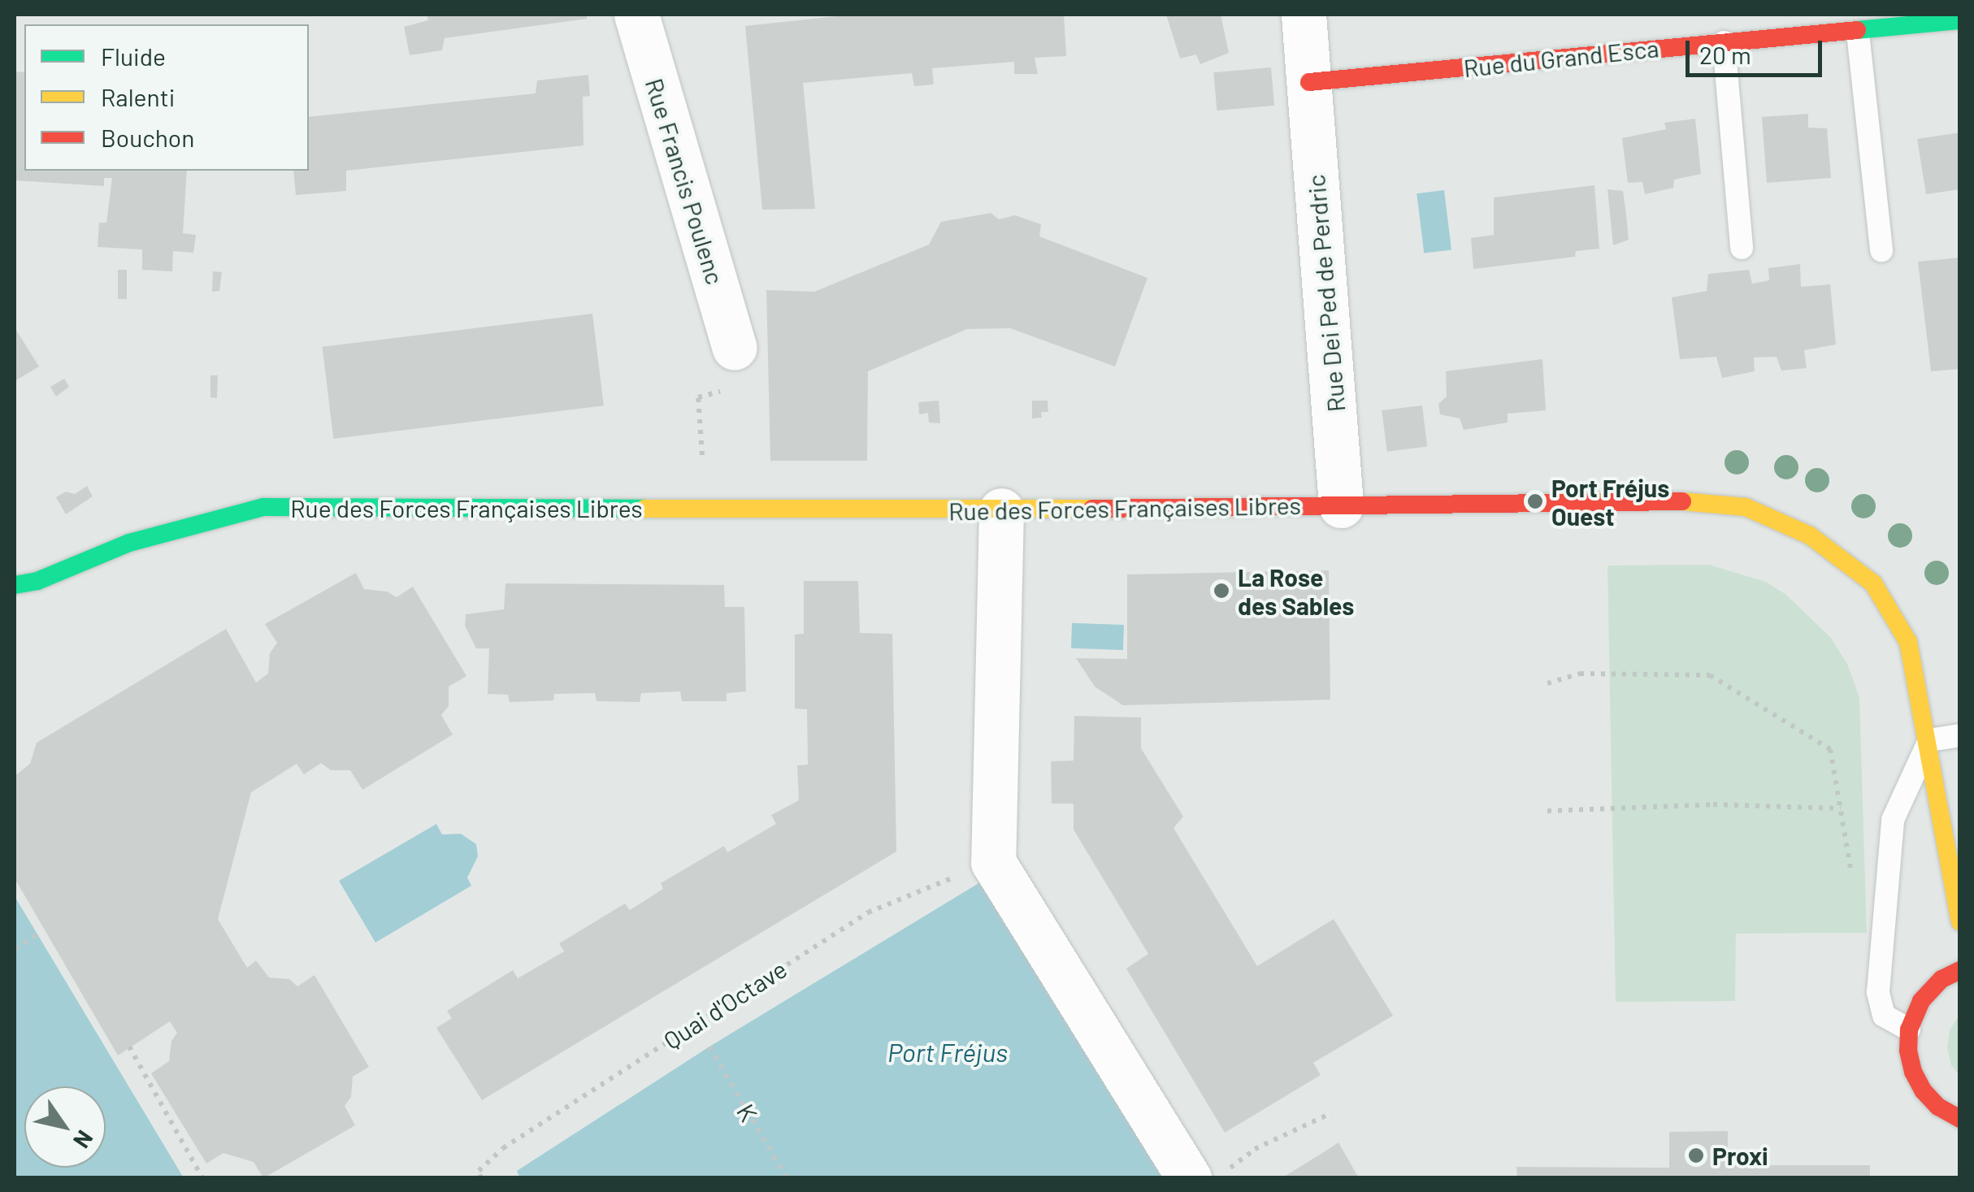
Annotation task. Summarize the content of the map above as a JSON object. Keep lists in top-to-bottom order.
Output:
{
  "streets": {
    "street": [
      "Rue du Grand Esca",
      "Rue Francis Poulenc",
      "Rue Dei Ped de Perdric",
      "Rue des Forces Françaises Libres"
    ],
    "path": ["Quai d'Octave", "K"]
  },
  "crossings": [
    ["Rue du Grand Esca", "Rue Dei Ped de Perdric"],
    ["Rue Dei Ped de Perdric", "Rue des Forces Françaises Libres"]
  ],
  "water": ["Port Fréjus"],
  "places": ["Port Fréjus Ouest", "La Rose des Sables", "Proxi"],
  "legend": ["Fluide", "Ralenti", "Bouchon"],
  "scale_bar": "20 m",
  "north": "bottom right"
}
